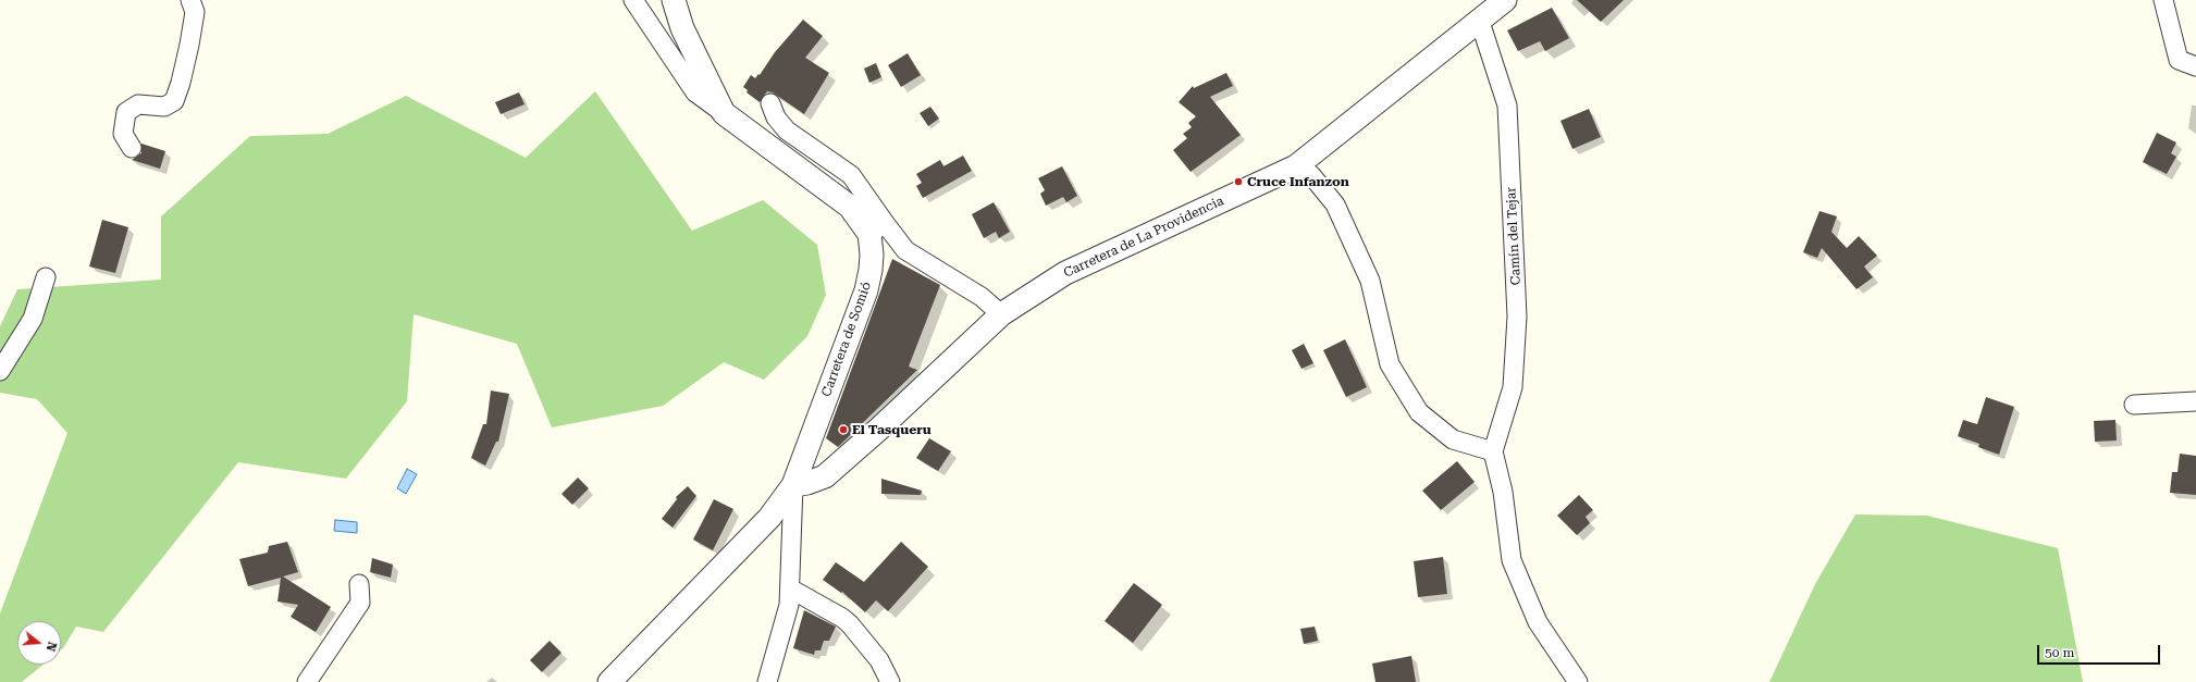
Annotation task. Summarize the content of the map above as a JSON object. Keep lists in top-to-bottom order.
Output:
{
  "streets": {
    "street": ["Camín del Tejar", "Carretera de La Providencia", "Carretera de Somió"]
  },
  "crossings": [
    ["Camín del Tejar", "Carretera de La Providencia"],
    ["Carretera de La Providencia", "Carretera de Somió"]
  ],
  "places": ["Cruce Infanzon", "El Tasqueru"],
  "scale_bar": "50 m",
  "north": "right"
}
